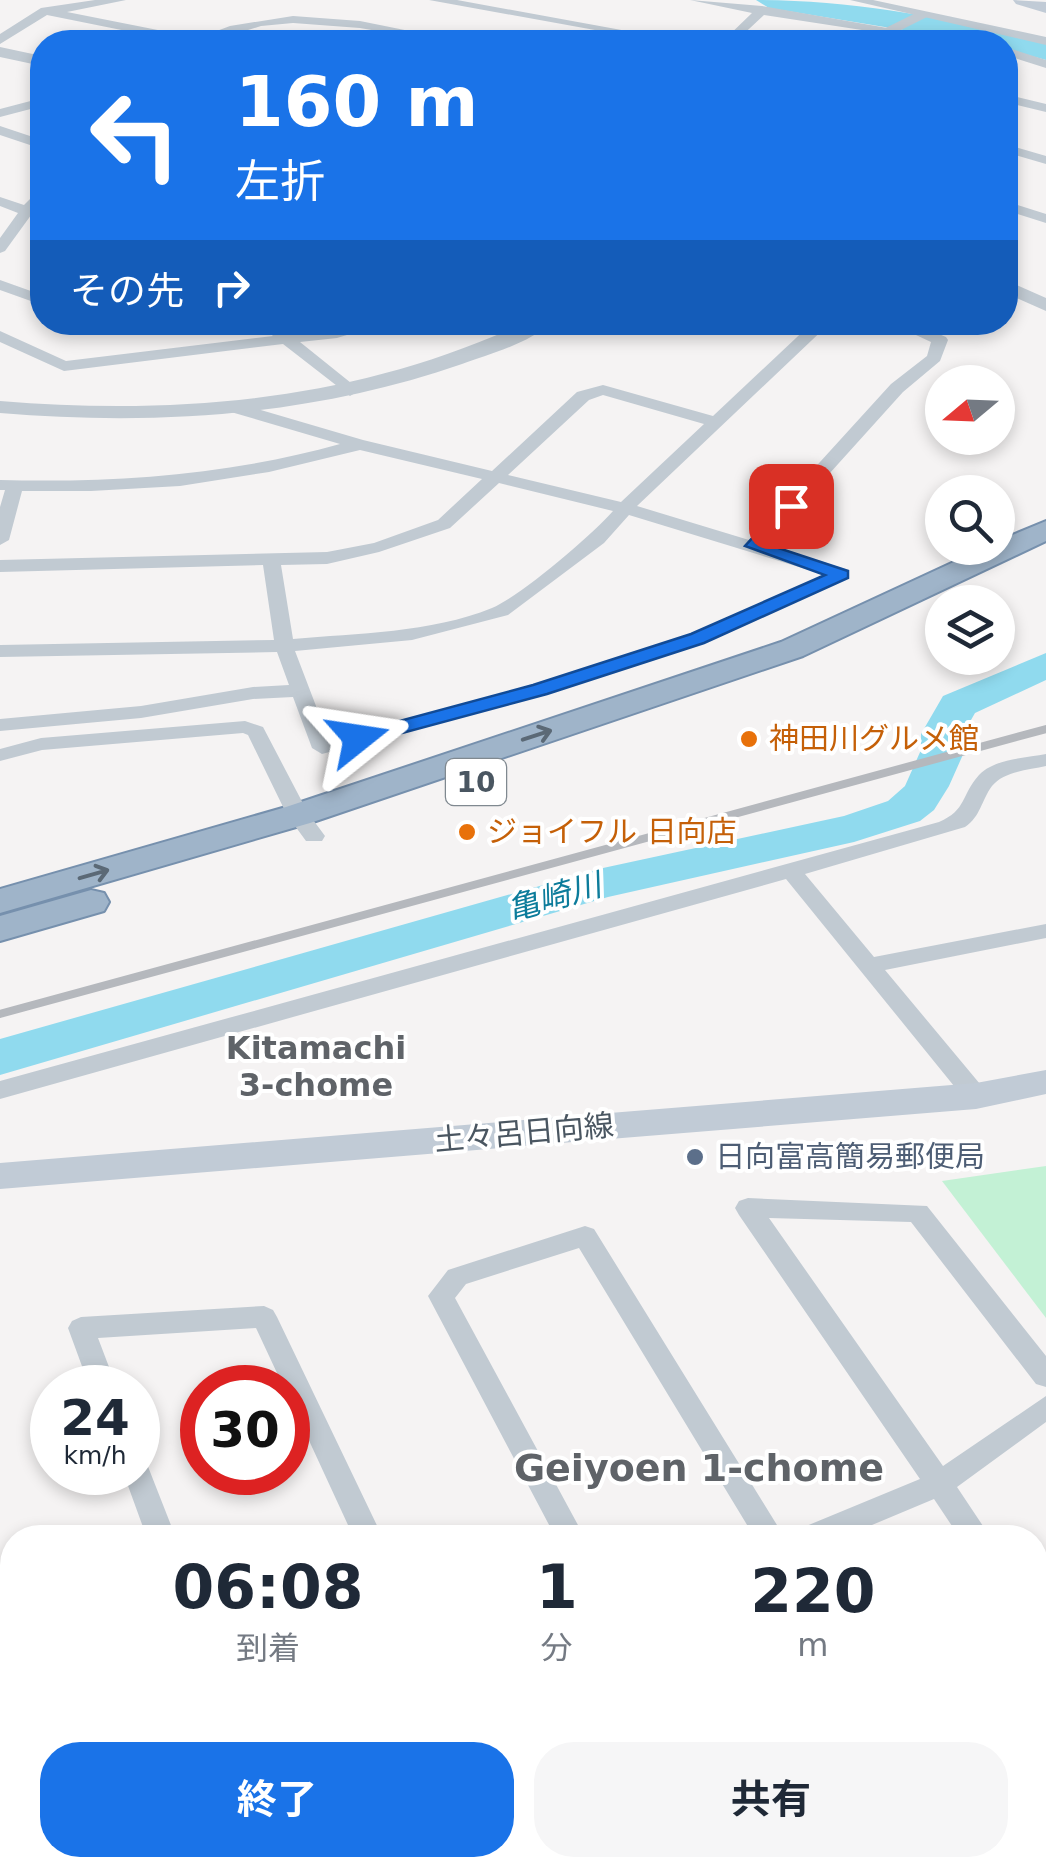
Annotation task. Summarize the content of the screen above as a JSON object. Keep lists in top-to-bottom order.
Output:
{
  "streets": {
    "highway": ["10"],
    "main road": ["土々呂日向線"]
  },
  "districts": ["Kitamachi 3-chome", "Geiyoen 1-chome"],
  "water": ["亀崎川"],
  "places": ["神田川グルメ館", "ジョイフル 日向店", "日向富高簡易郵便局"],
  "north": "left",
  "page": {
    "turn": ["160 m", "左折"],
    "then": "その先",
    "speed": "24 km/h",
    "limit": "30",
    "eta": [
      "06:08",
      "到着",
      "1",
      "分",
      "220",
      "m"
    ],
    "buttons": ["終了", "共有"]
  }
}
